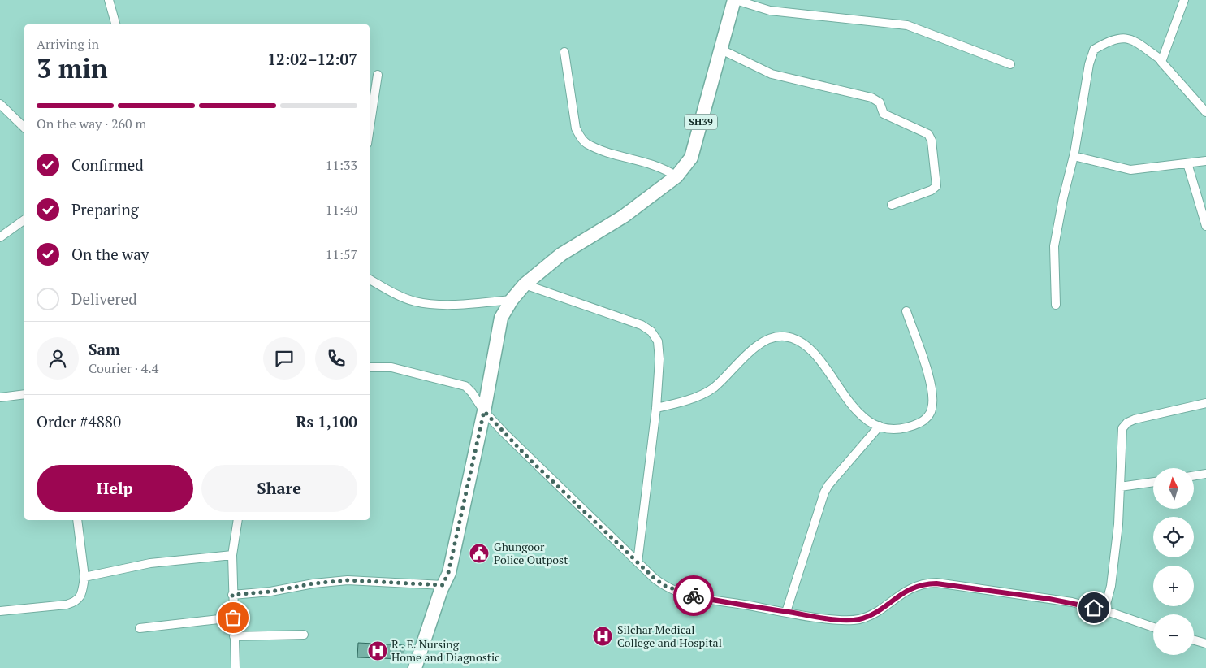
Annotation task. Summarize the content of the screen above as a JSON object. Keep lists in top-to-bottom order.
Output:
{
  "streets": {
    "main road": ["SH39"]
  },
  "places": {
    "public building": ["Ghungoor Police Outpost"],
    "hospital": ["Silchar Medical College and Hospital", "R . E. Nursing Home and Diagnostic"]
  },
  "north": "top",
  "page": {
    "heading": ["3 min", "Arriving in", "12:02–12:07"],
    "panel": [
      "Sam",
      "Courier · 4.4",
      "Order #4880",
      "Rs 1,100"
    ],
    "bar": "On the way · 260 m",
    "list": [
      ["Confirmed", "11:33"],
      ["Preparing", "11:40"],
      ["On the way", "11:57"],
      "Delivered"
    ],
    "buttons": ["Help", "Share"],
    "map_buttons": ["+", "−"]
  }
}
